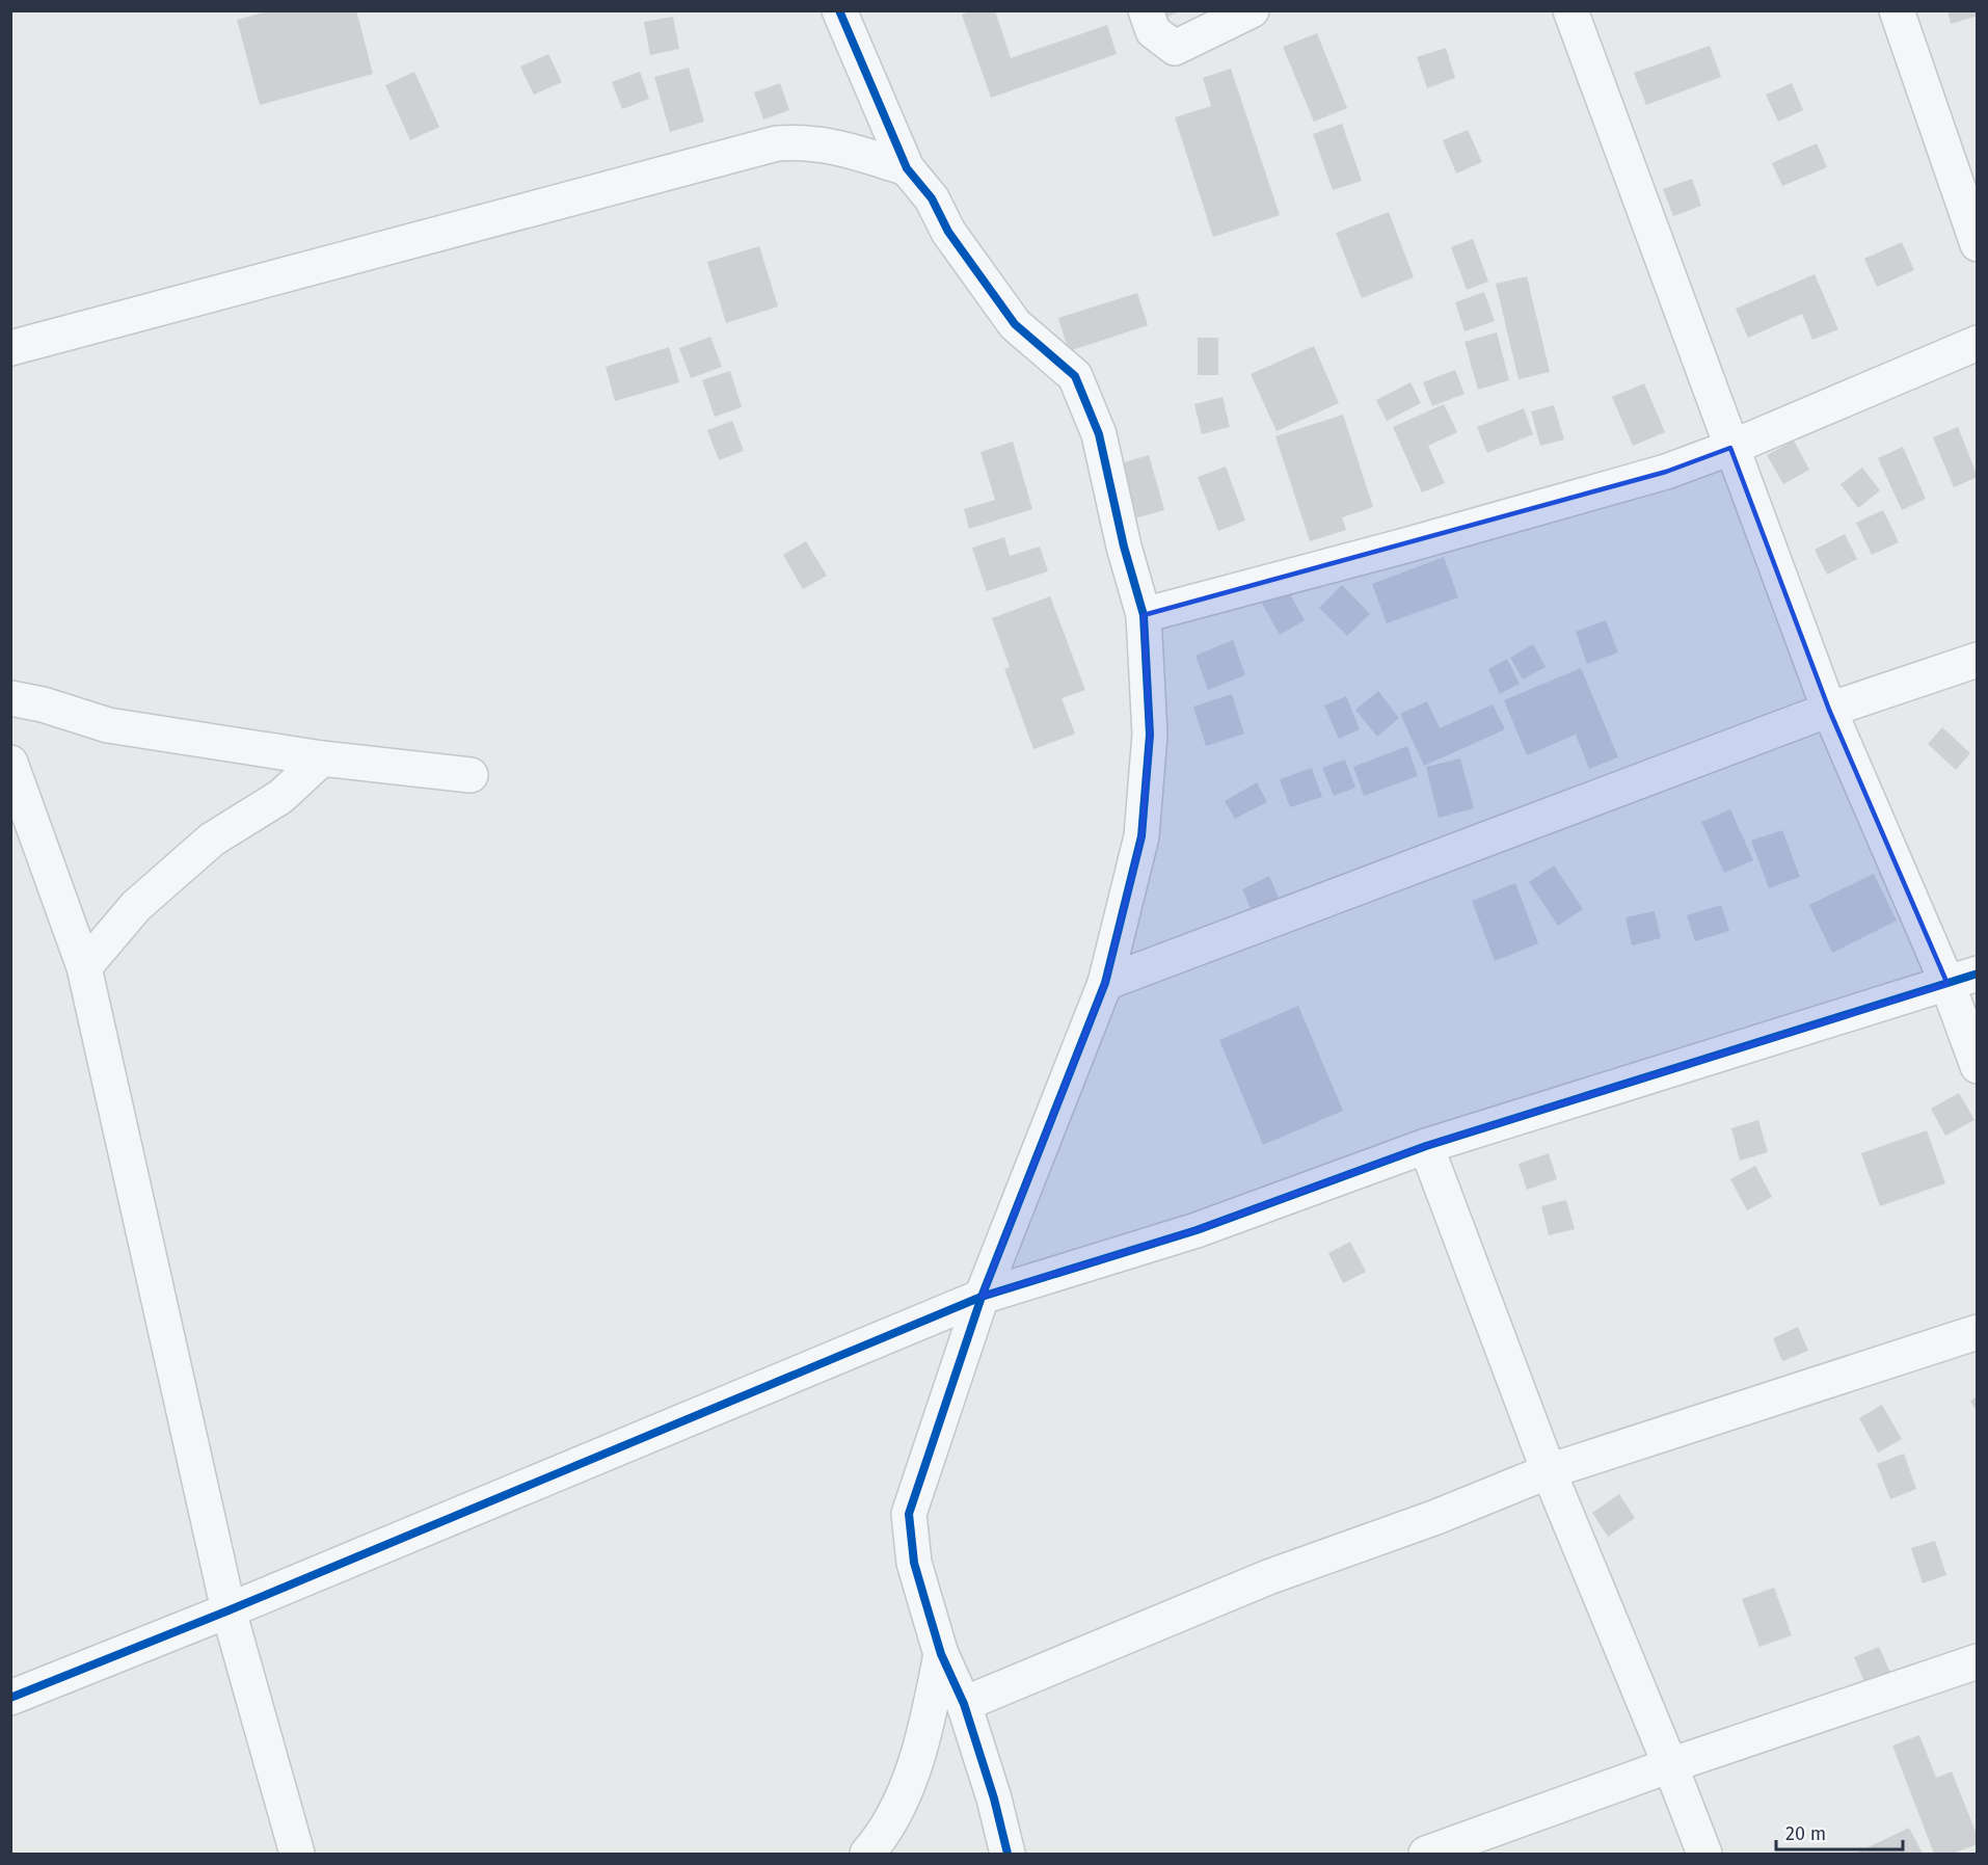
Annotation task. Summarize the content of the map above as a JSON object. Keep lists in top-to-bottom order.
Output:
{
  "scale_bar": "20 m"
}
